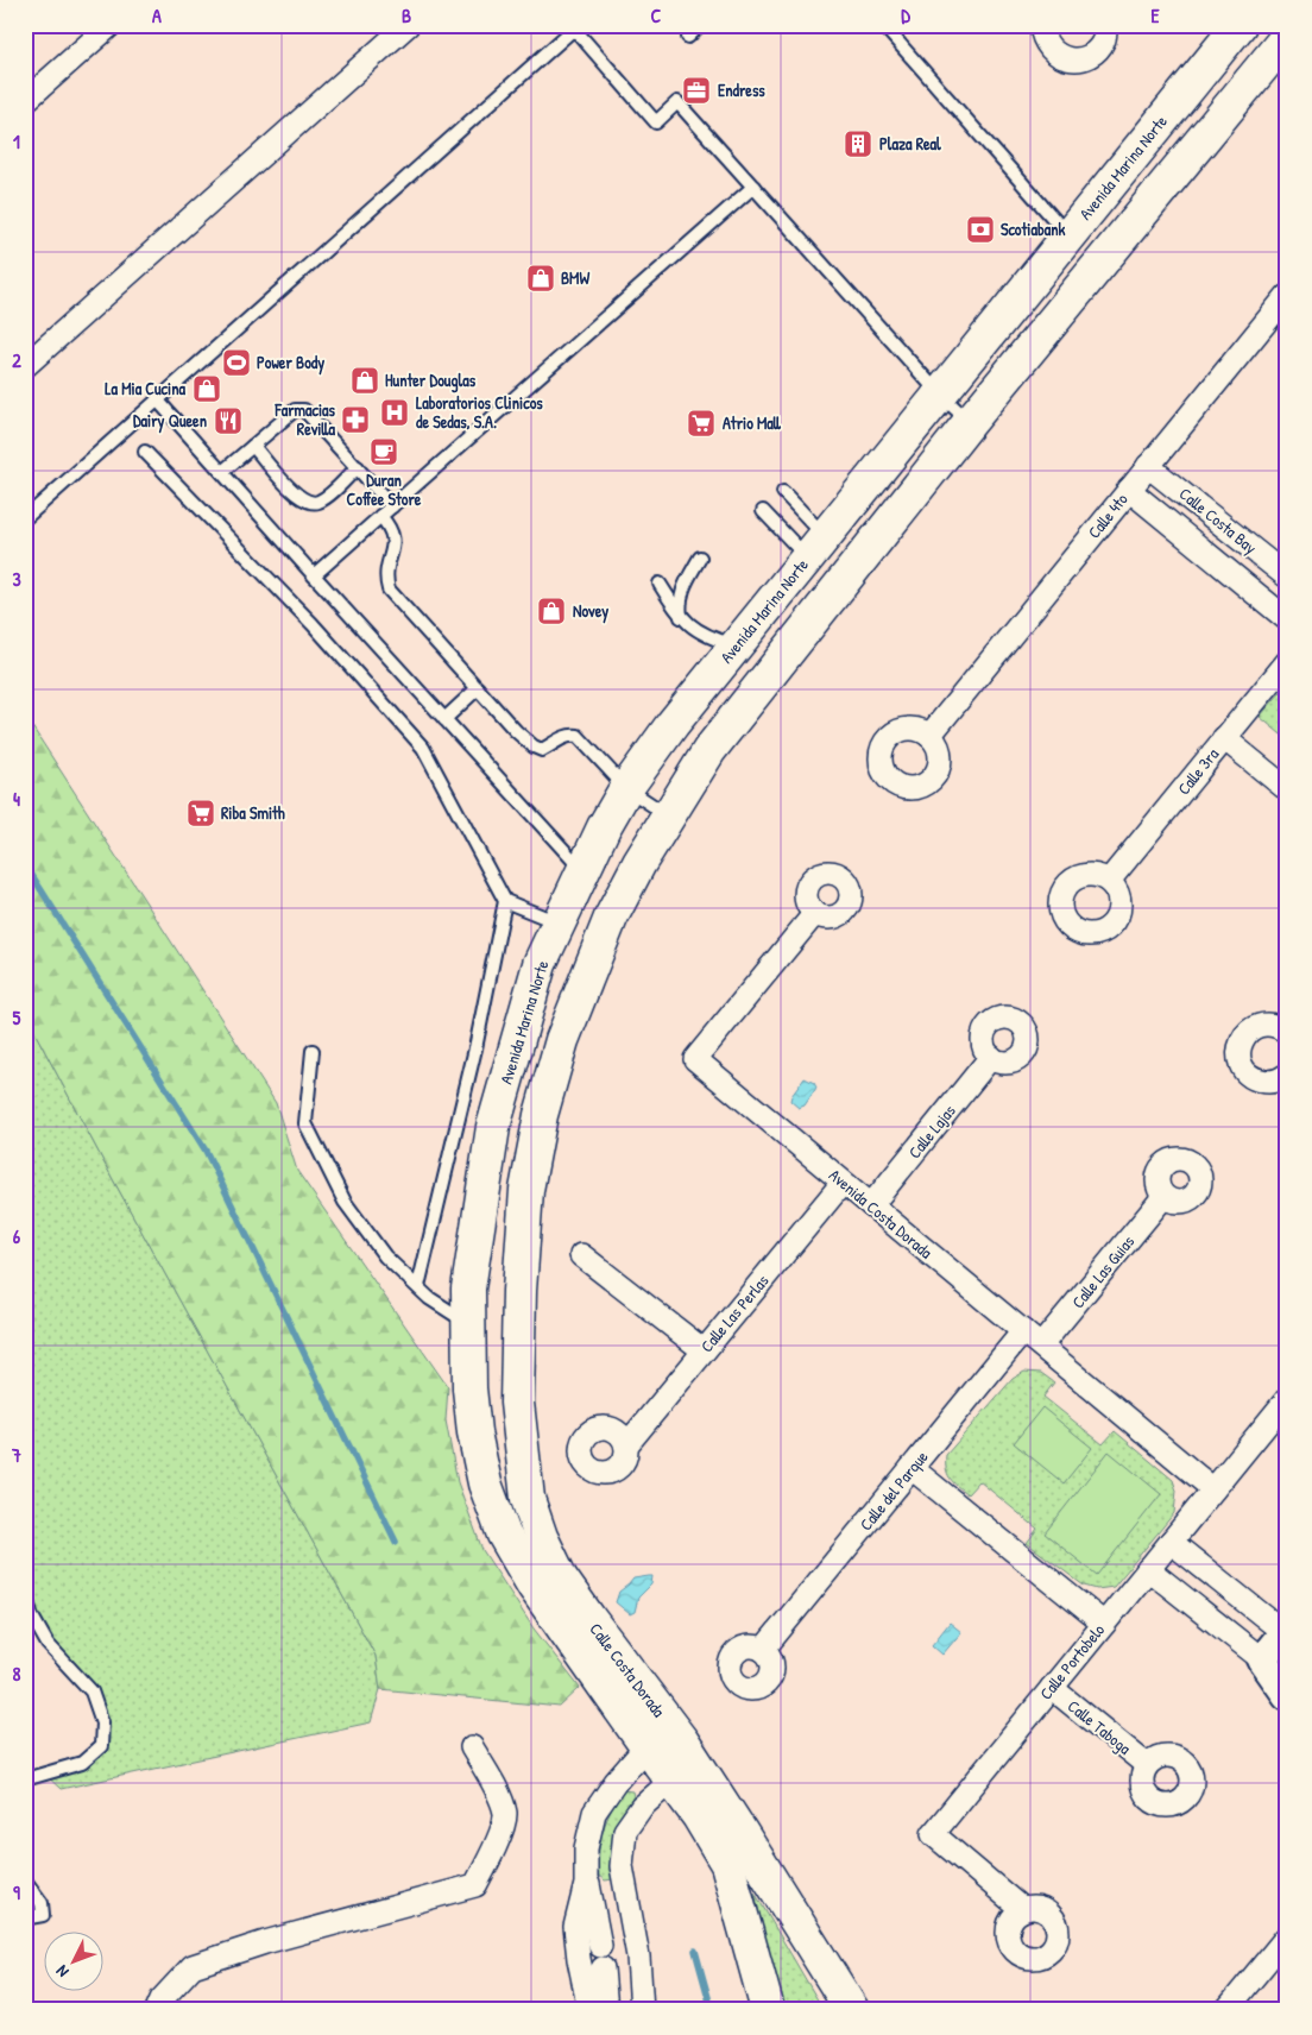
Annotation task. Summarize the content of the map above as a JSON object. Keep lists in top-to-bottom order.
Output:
{
  "streets": {
    "main road": ["Avenida Marina Norte", "Calle Costa Dorada"],
    "street": [
      "Calle 4to",
      "Calle Costa Bay",
      "Calle 3ra",
      "Calle Lajas",
      "Avenida Costa Dorada",
      "Calle Las Guias",
      "Calle Las Perlas",
      "Calle del Parque",
      "Calle Portobelo",
      "Calle Taboga"
    ]
  },
  "crossings": [
    ["Avenida Marina Norte", "Calle Costa Dorada"],
    ["Calle 4to", "Calle Costa Bay"],
    ["Calle Lajas", "Avenida Costa Dorada"],
    ["Avenida Costa Dorada", "Calle Las Guias"],
    ["Avenida Costa Dorada", "Calle Las Perlas"],
    ["Avenida Costa Dorada", "Calle del Parque"],
    ["Avenida Costa Dorada", "Calle Portobelo"],
    ["Calle Portobelo", "Calle Taboga"]
  ],
  "places": {
    "office": ["Endress"],
    "building": ["Plaza Real"],
    "bank": ["Scotiabank"],
    "shop": [
      "BMW",
      "Hunter Douglas",
      "La Mia Cucina",
      "Novey"
    ],
    "sports": ["Power Body"],
    "hospital": ["Laboratorios Clinicos de Sedas, S.A."],
    "pharmacy": ["Farmacias Revilla"],
    "restaurant": ["Dairy Queen"],
    "supermarket": ["Atrio Mall", "Riba Smith"],
    "cafe": ["Duran Coffee Store"]
  },
  "north": "bottom left",
  "grid": {
    "columns": [
      "A",
      "B",
      "C",
      "D",
      "E"
    ],
    "rows": [
      "1",
      "2",
      "3",
      "4",
      "5",
      "6",
      "7",
      "8",
      "9"
    ]
  }
}
